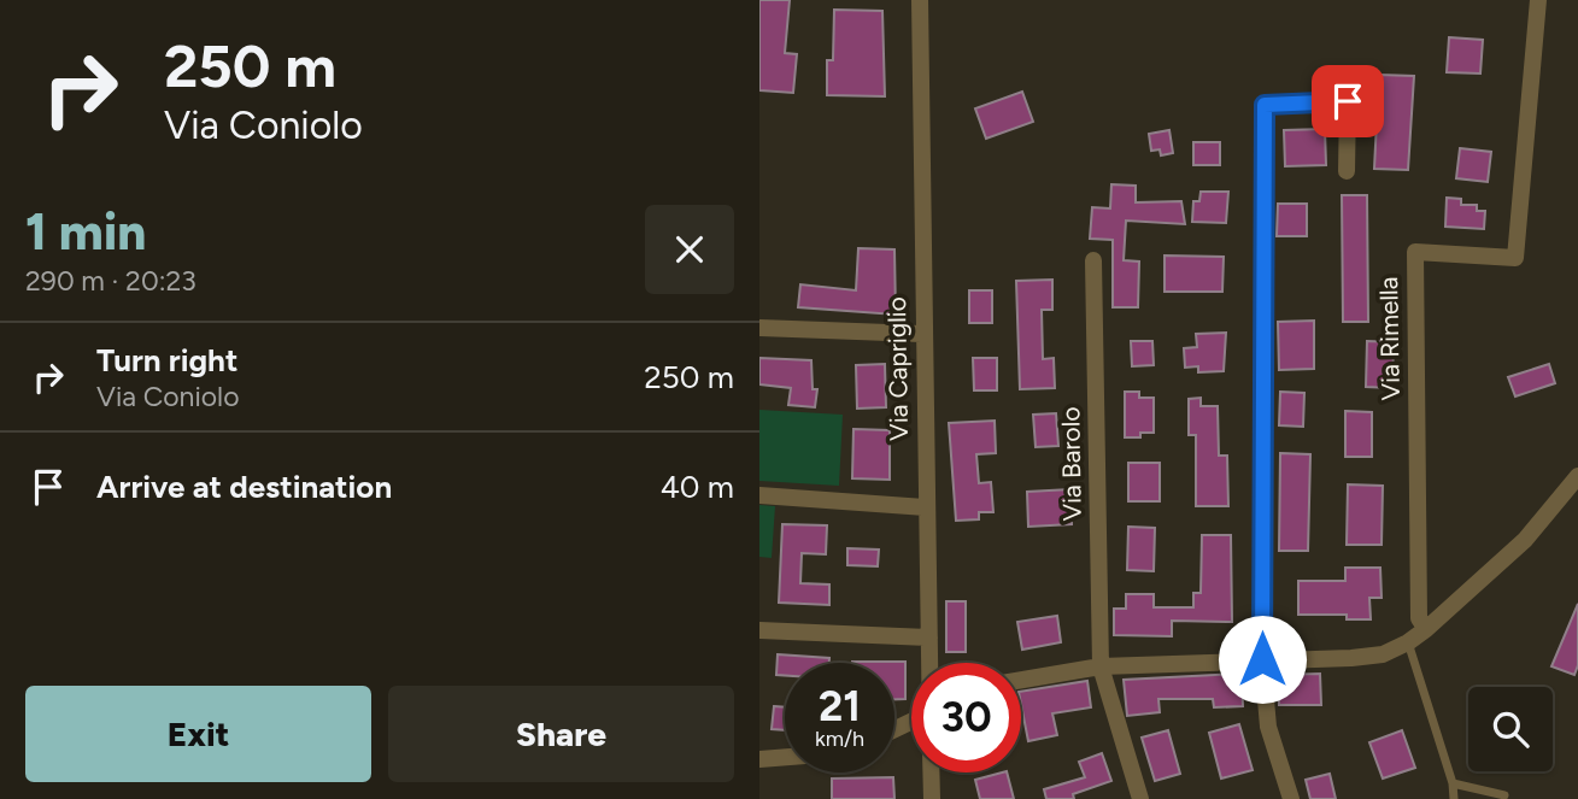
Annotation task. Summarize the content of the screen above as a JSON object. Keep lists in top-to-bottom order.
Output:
{
  "streets": {
    "street": ["Via Rimella", "Via Capriglio", "Via Barolo"]
  },
  "page": {
    "turn": ["250 m", "Via Coniolo"],
    "heading": ["1 min", "290 m · 20:23"],
    "list": [
      {
        "name": "Turn right",
        "note": "Via Coniolo",
        "value": "250 m"
      },
      {
        "name": "Arrive at destination",
        "value": "40 m"
      }
    ],
    "speed": "21 km/h",
    "limit": "30",
    "buttons": ["Exit", "Share"]
  }
}
